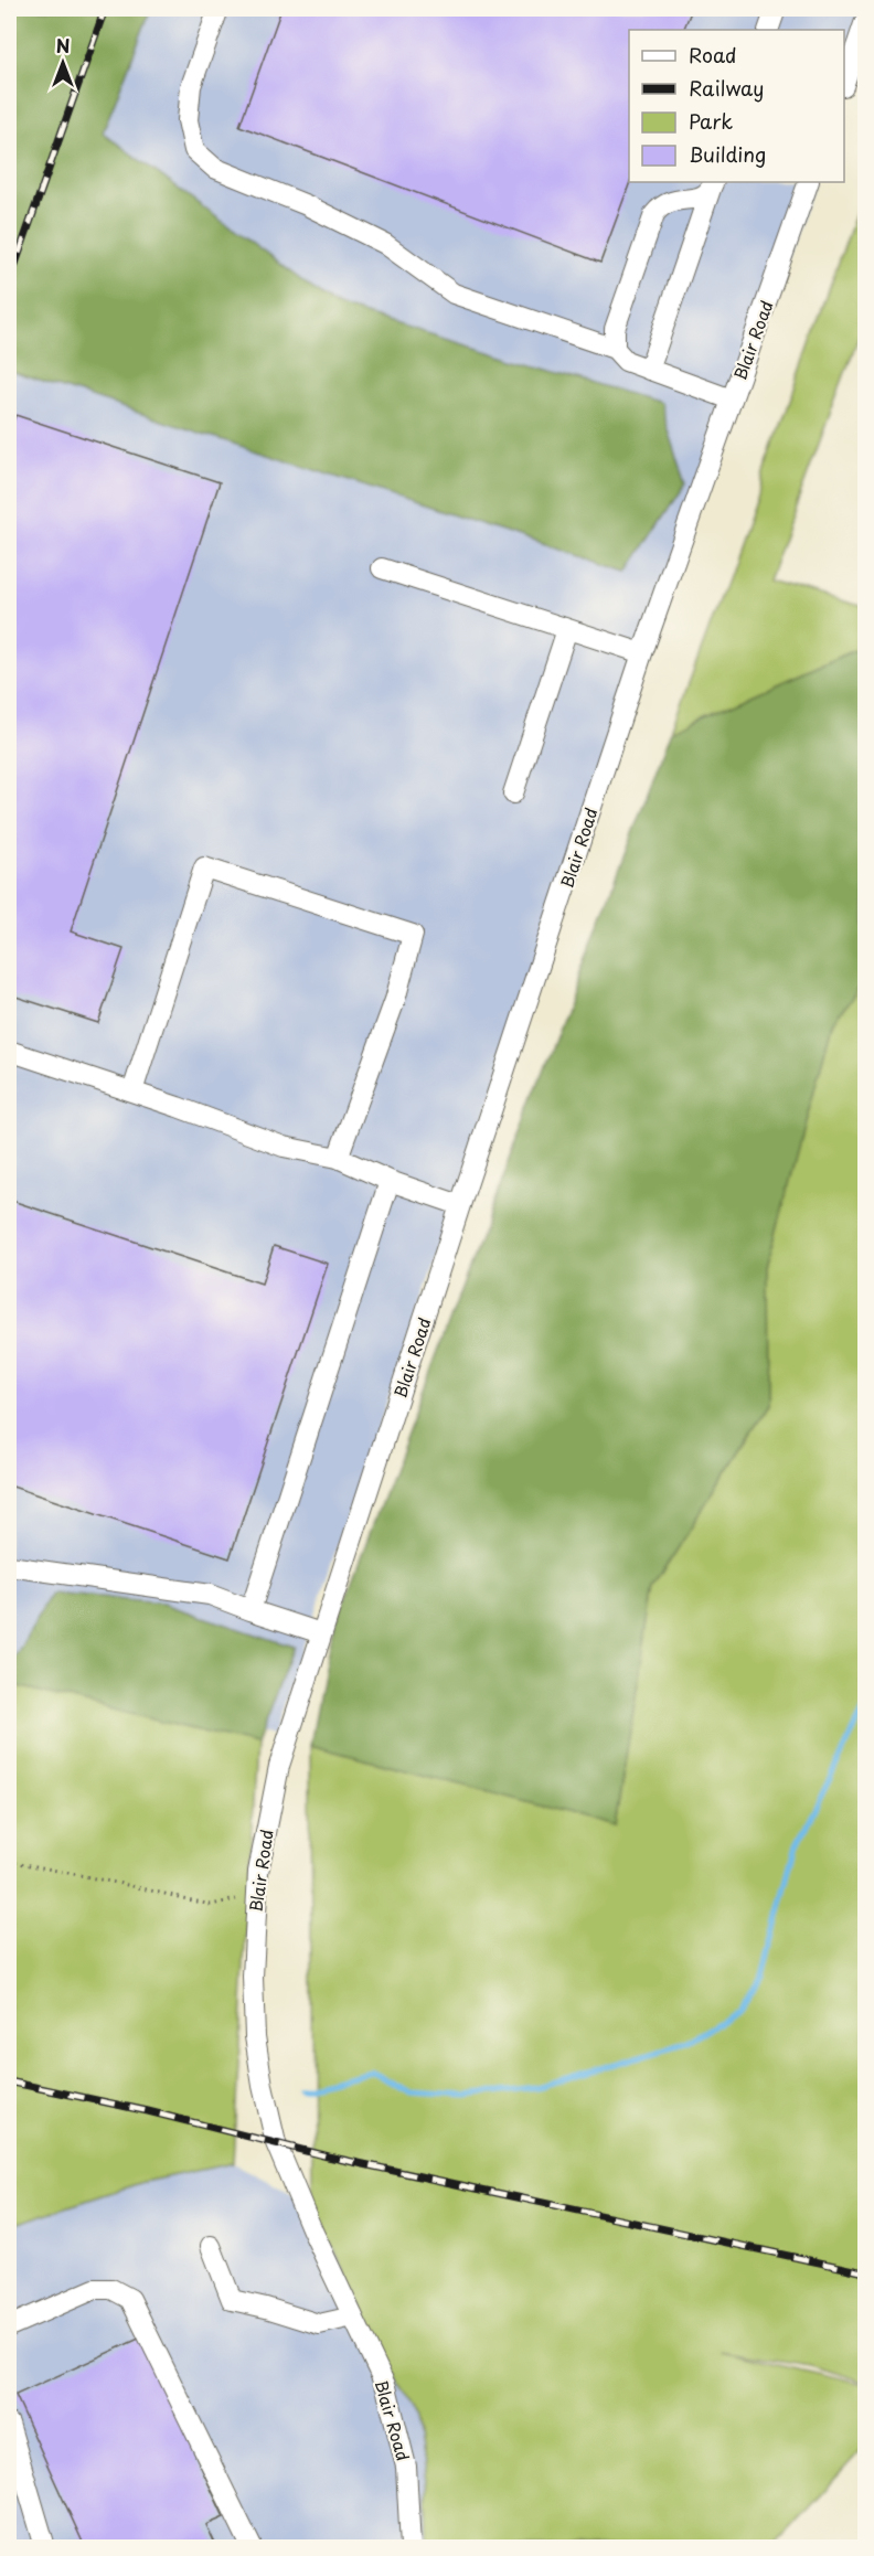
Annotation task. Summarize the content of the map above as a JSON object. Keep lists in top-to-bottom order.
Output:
{
  "streets": {
    "street": ["Blair Road"]
  },
  "legend": [
    "Road",
    "Railway",
    "Park",
    "Building"
  ],
  "north": "top"
}
